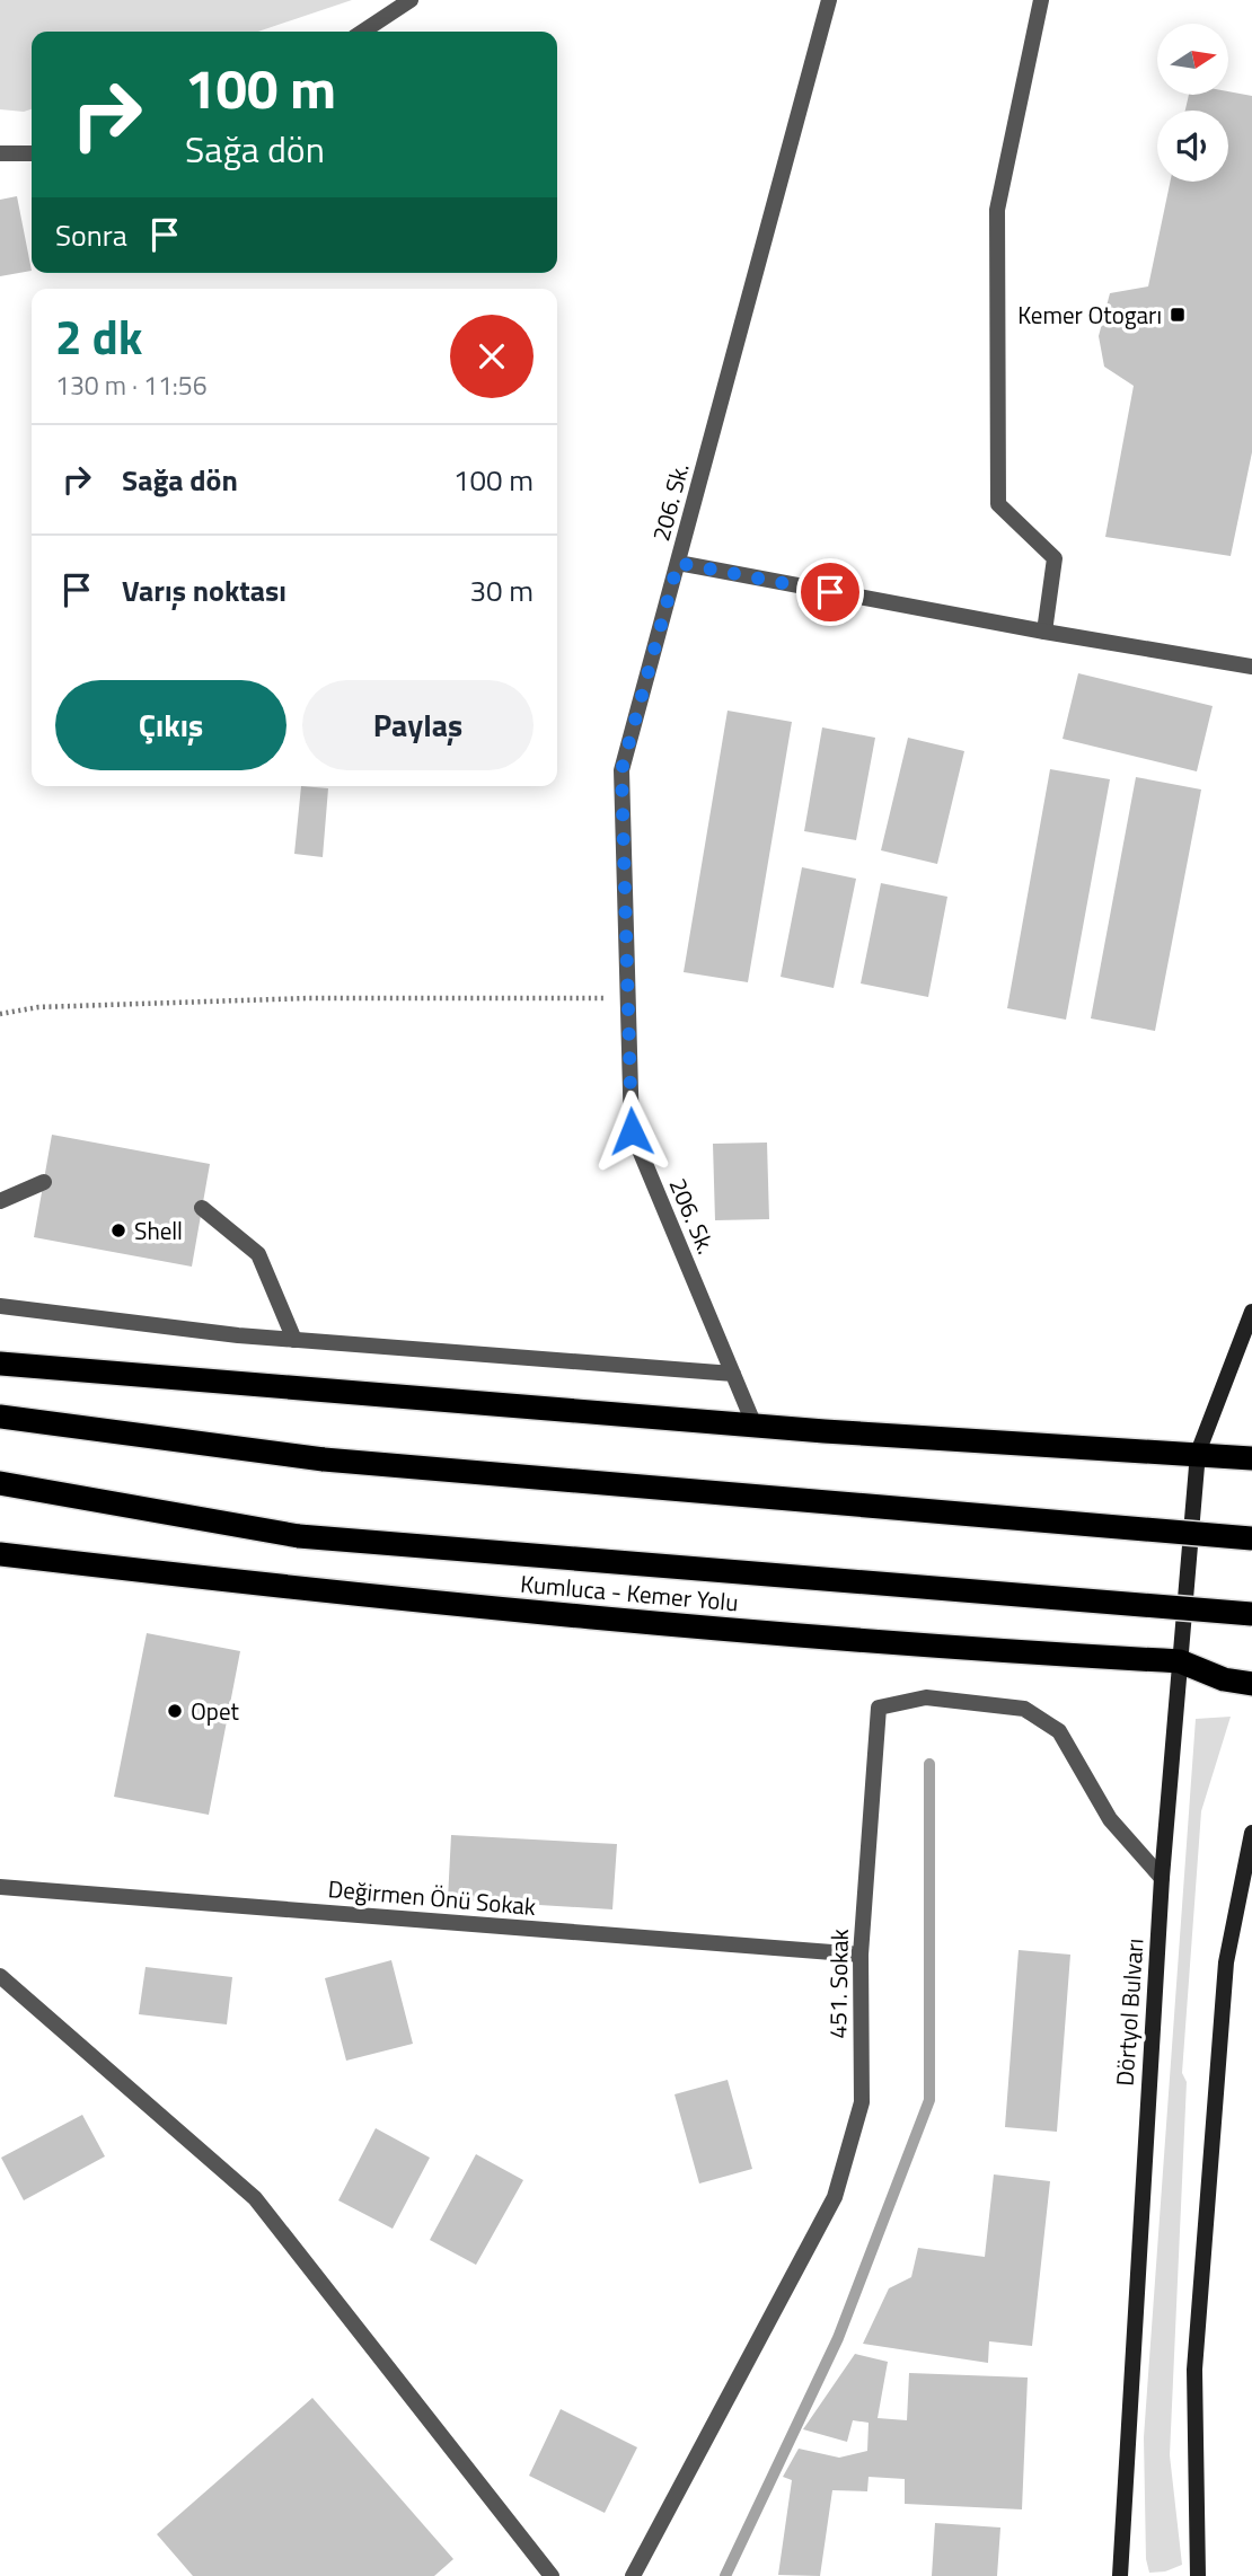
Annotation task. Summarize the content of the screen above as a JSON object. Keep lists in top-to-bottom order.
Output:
{
  "streets": {
    "highway": ["Kumluca - Kemer Yolu"],
    "main road": ["Dörtyol Bulvarı"],
    "street": ["206. Sk.", "Değirmen Önü Sokak", "451. Sokak"]
  },
  "crossings": [
    ["Kumluca - Kemer Yolu", "Dörtyol Bulvarı"],
    ["Değirmen Önü Sokak", "451. Sokak"],
    ["451. Sokak", "Dörtyol Bulvarı"]
  ],
  "places": {
    "transit": ["Kemer Otogarı"],
    "other": ["Shell", "Opet"]
  },
  "north": "right",
  "page": {
    "turn": ["100 m", "Sağa dön"],
    "then": "Sonra",
    "heading": ["2 dk", "130 m · 11:56"],
    "list": [
      {
        "name": "Sağa dön",
        "value": "100 m"
      },
      {
        "name": "Varış noktası",
        "value": "30 m"
      }
    ],
    "buttons": ["Çıkış", "Paylaş"]
  }
}
